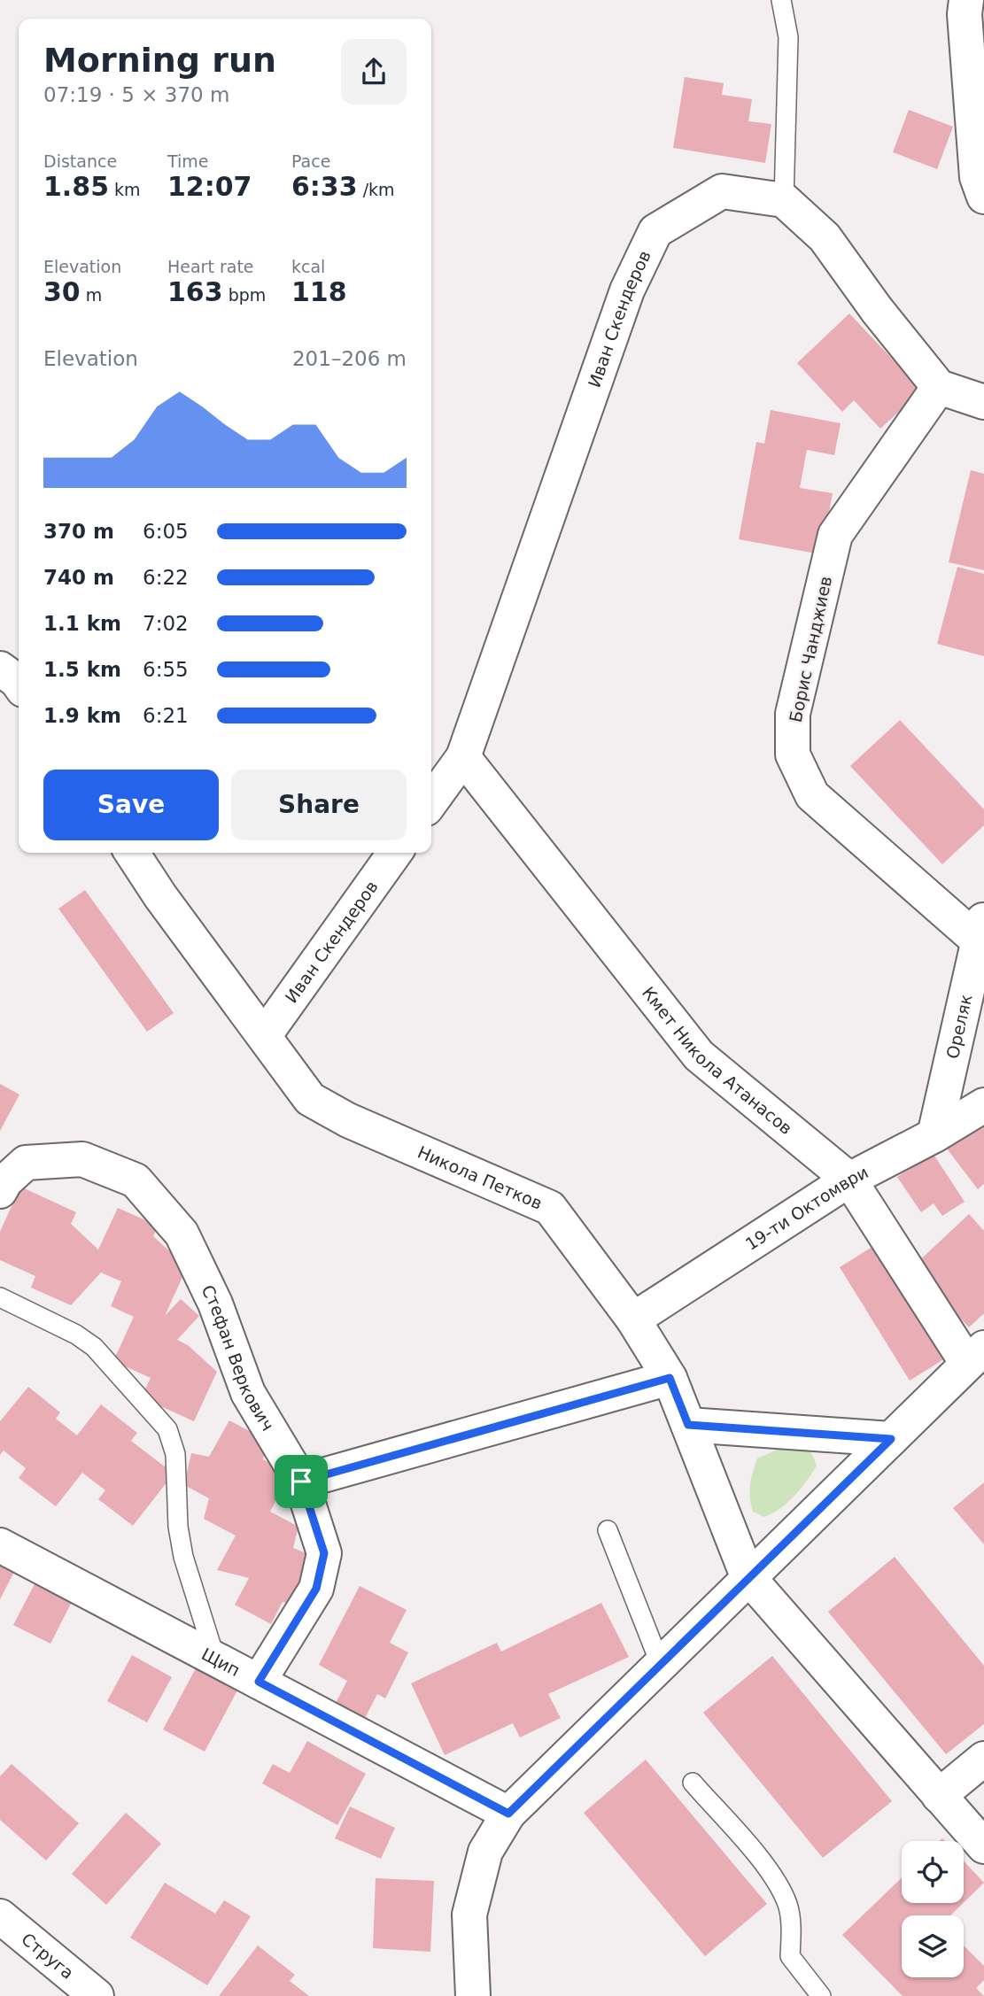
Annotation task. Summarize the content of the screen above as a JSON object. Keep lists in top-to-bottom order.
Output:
{
  "streets": {
    "street": [
      "Иван Скендеров",
      "Борис Чанджиев",
      "Ореляк",
      "Кмет Никола Атанасов",
      "Никола Петков",
      "19-ти Октомври",
      "Стефан Веркович",
      "Щип",
      "Струга"
    ]
  },
  "crossings": [
    ["Иван Скендеров", "Кмет Никола Атанасов"],
    ["Иван Скендеров", "Никола Петков"],
    ["Борис Чанджиев", "Ореляк"],
    ["Ореляк", "19-ти Октомври"],
    ["Кмет Никола Атанасов", "19-ти Октомври"],
    ["Никола Петков", "19-ти Октомври"],
    ["Стефан Веркович", "Щип"]
  ],
  "page": {
    "heading": ["Morning run", "07:19 · 5 × 370 m"],
    "stats": [
      ["Distance", "1.85 km"],
      ["Time", "12:07"],
      ["Pace", "6:33 /km"],
      ["Elevation", "30 m"],
      ["Heart rate", "163 bpm"],
      ["kcal", "118"]
    ],
    "chart": ["Elevation", "201–206 m"],
    "list": [
      {
        "name": "370 m",
        "note": "6:05"
      },
      {
        "name": "740 m",
        "note": "6:22"
      },
      {
        "name": "1.1 km",
        "note": "7:02"
      },
      {
        "name": "1.5 km",
        "note": "6:55"
      },
      {
        "name": "1.9 km",
        "note": "6:21"
      }
    ],
    "buttons": ["Save", "Share"]
  }
}
